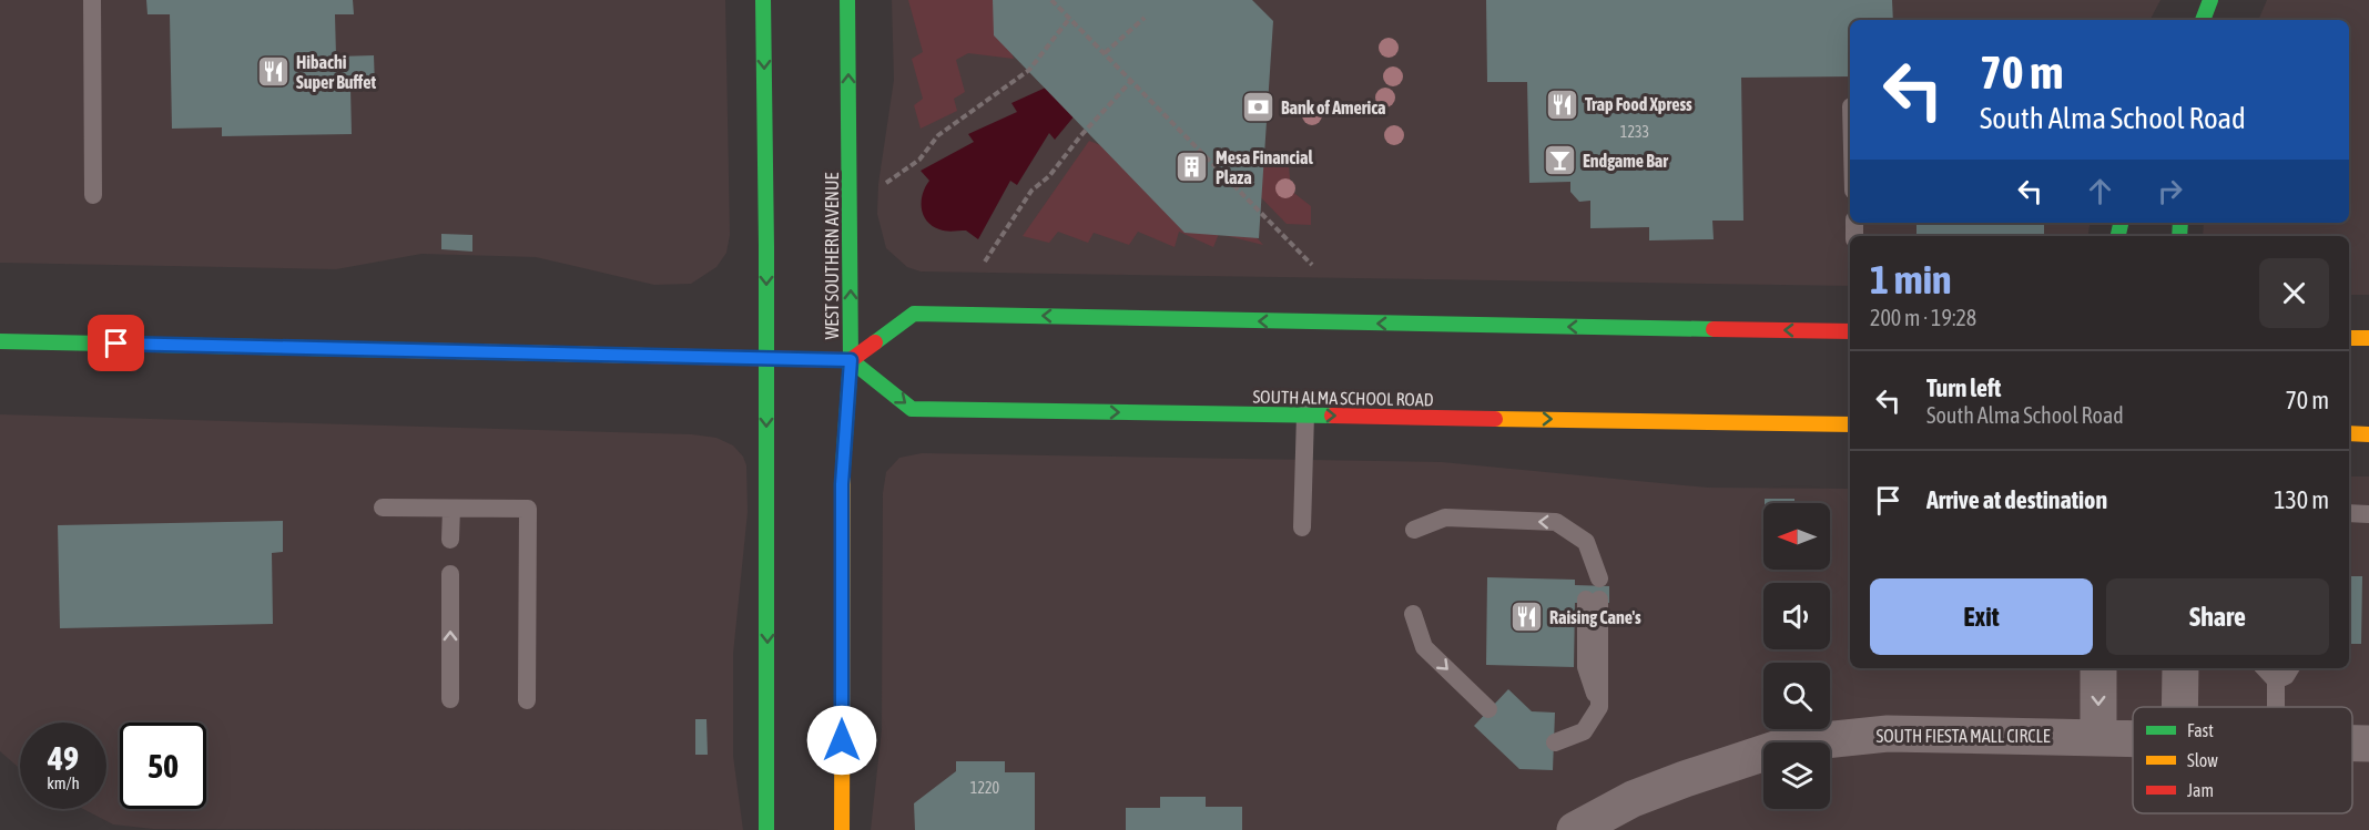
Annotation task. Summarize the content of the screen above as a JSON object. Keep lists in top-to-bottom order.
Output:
{
  "streets": {
    "main road": ["WEST SOUTHERN AVENUE", "SOUTH ALMA SCHOOL ROAD"],
    "street": ["SOUTH FIESTA MALL CIRCLE"]
  },
  "crossings": [
    ["WEST SOUTHERN AVENUE", "SOUTH ALMA SCHOOL ROAD"]
  ],
  "places": {
    "restaurant": ["Hibachi Super Buffet", "Trap Food Xpress", "Raising Cane's"],
    "bank": ["Bank of America"],
    "bar": ["Endgame Bar"],
    "building": ["Mesa Financial Plaza"]
  },
  "house_numbers": ["1233", "1220"],
  "legend": ["Fast", "Slow", "Jam"],
  "north": "left",
  "page": {
    "turn": ["70 m", "South Alma School Road"],
    "heading": ["1 min", "200 m · 19:28"],
    "list": [
      {
        "name": "Turn left",
        "note": "South Alma School Road",
        "value": "70 m"
      },
      {
        "name": "Arrive at destination",
        "value": "130 m"
      }
    ],
    "buttons": ["Exit", "Share"],
    "speed": "49 km/h",
    "limit": "50"
  }
}
